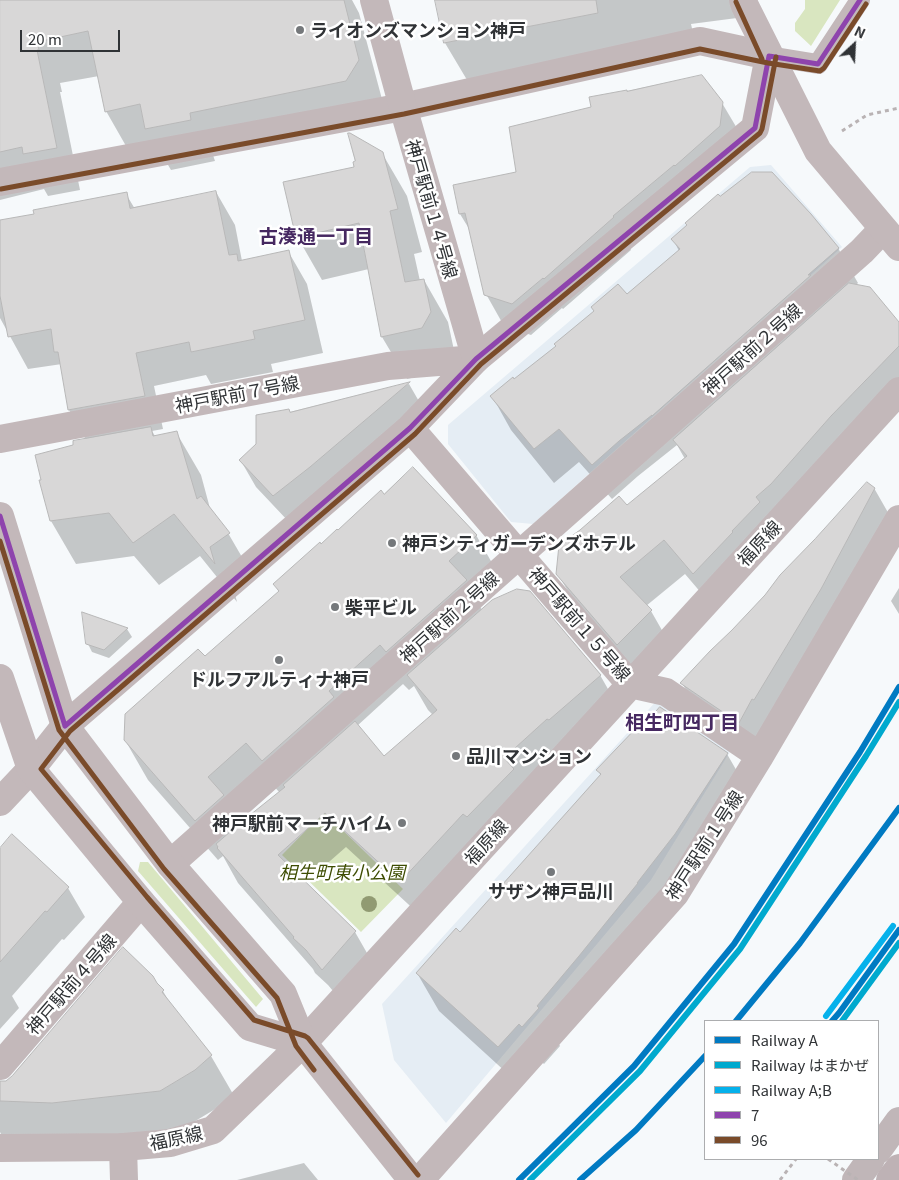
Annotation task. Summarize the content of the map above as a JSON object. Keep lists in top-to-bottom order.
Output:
{
  "streets": {
    "street": [
      "神戸駅前１４号線",
      "神戸駅前２号線",
      "神戸駅前７号線",
      "福原線",
      "神戸駅前１５号線",
      "神戸駅前１号線",
      "神戸駅前４号線"
    ]
  },
  "crossings": [
    ["神戸駅前１４号線", "神戸駅前７号線"],
    ["神戸駅前２号線", "神戸駅前１５号線"],
    ["福原線", "神戸駅前１５号線"],
    ["神戸駅前１５号線", "神戸駅前１号線"]
  ],
  "districts": ["古湊通一丁目", "相生町四丁目"],
  "parks": ["相生町東小公園"],
  "places": [
    "ライオンズマンション神戸",
    "神戸シティガーデンズホテル",
    "柴平ビル",
    "ドルフアルティナ神戸",
    "品川マンション",
    "神戸駅前マーチハイム",
    "サザン神戸品川"
  ],
  "lines": [
    "transit line 7",
    "transit line 96",
    "rail line A",
    "rail line はまかぜ",
    "rail line A;B"
  ],
  "legend": [
    "Railway A",
    "Railway はまかぜ",
    "Railway A;B",
    "7",
    "96"
  ],
  "scale_bar": "20 m",
  "north": "top right"
}
